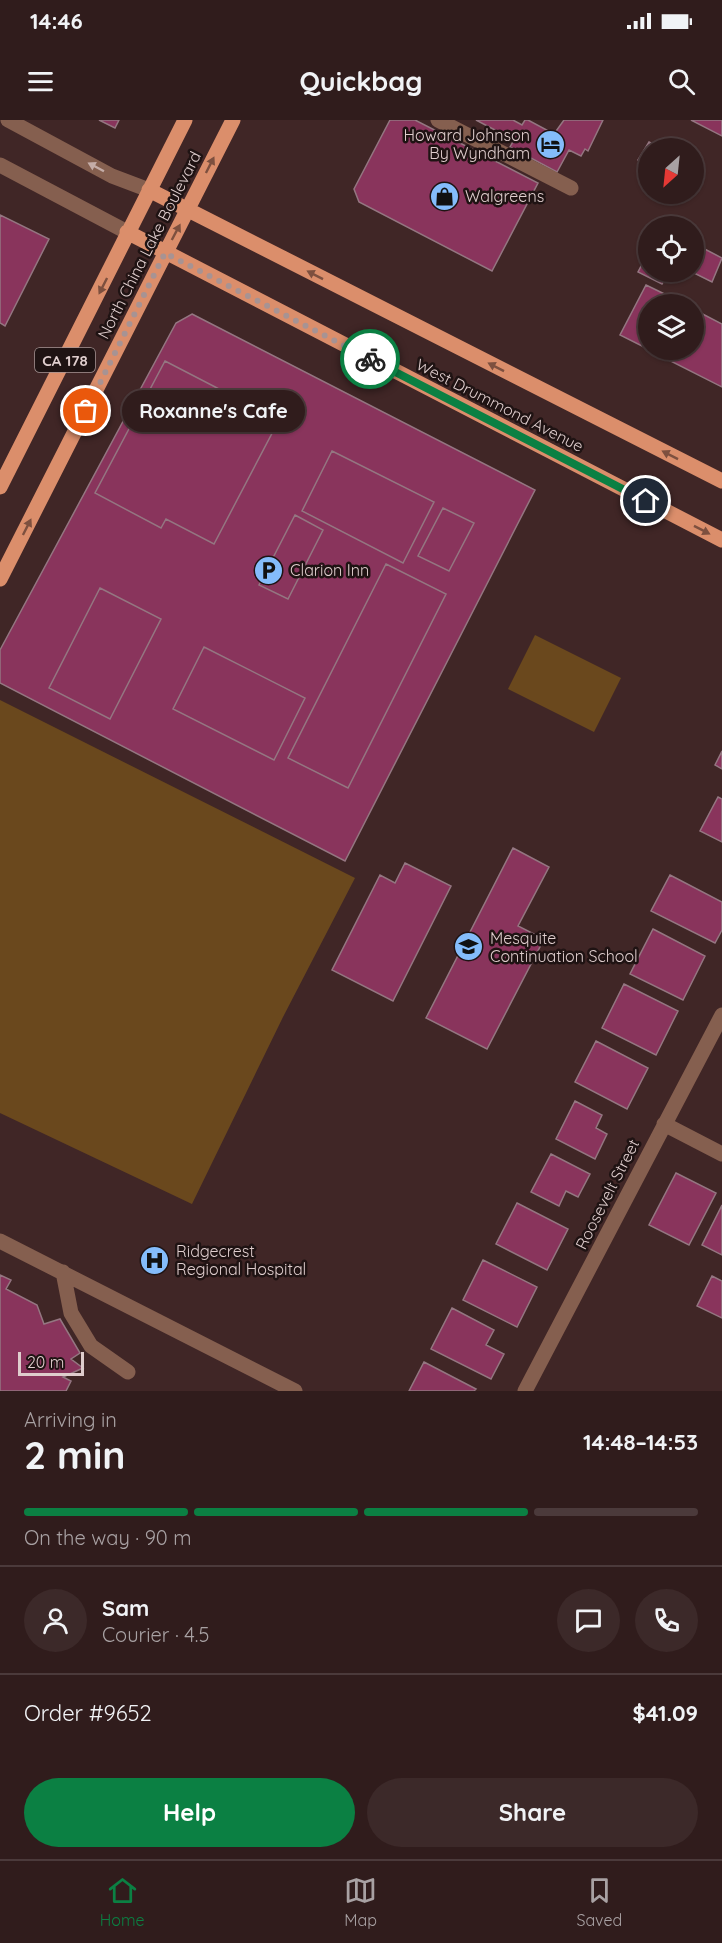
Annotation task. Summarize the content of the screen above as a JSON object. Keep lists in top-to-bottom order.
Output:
{
  "streets": {
    "main road": ["North China Lake Boulevard", "CA 178", "West Drummond Avenue"],
    "street": ["Roosevelt Street"]
  },
  "crossings": [
    ["North China Lake Boulevard", "West Drummond Avenue"]
  ],
  "places": {
    "hotel": ["Howard Johnson By Wyndham"],
    "shop": ["Walgreens"],
    "other": ["Roxanne's Cafe"],
    "parking": ["Clarion Inn"],
    "school or university": ["Mesquite Continuation School"],
    "hospital": ["Ridgecrest Regional Hospital"]
  },
  "scale_bar": "20 m",
  "north": "bottom left",
  "page": {
    "status": "14:46",
    "header": "Quickbag",
    "bubble": "Roxanne's Cafe",
    "scale": "20 m",
    "heading": ["2 min", "Arriving in", "14:48–14:53"],
    "panel": [
      "Sam",
      "Courier · 4.5",
      "Order #9652",
      "$41.09"
    ],
    "bar": "On the way · 90 m",
    "buttons": ["Help", "Share"],
    "tabs": ["Home", "Map", "Saved"]
  }
}
